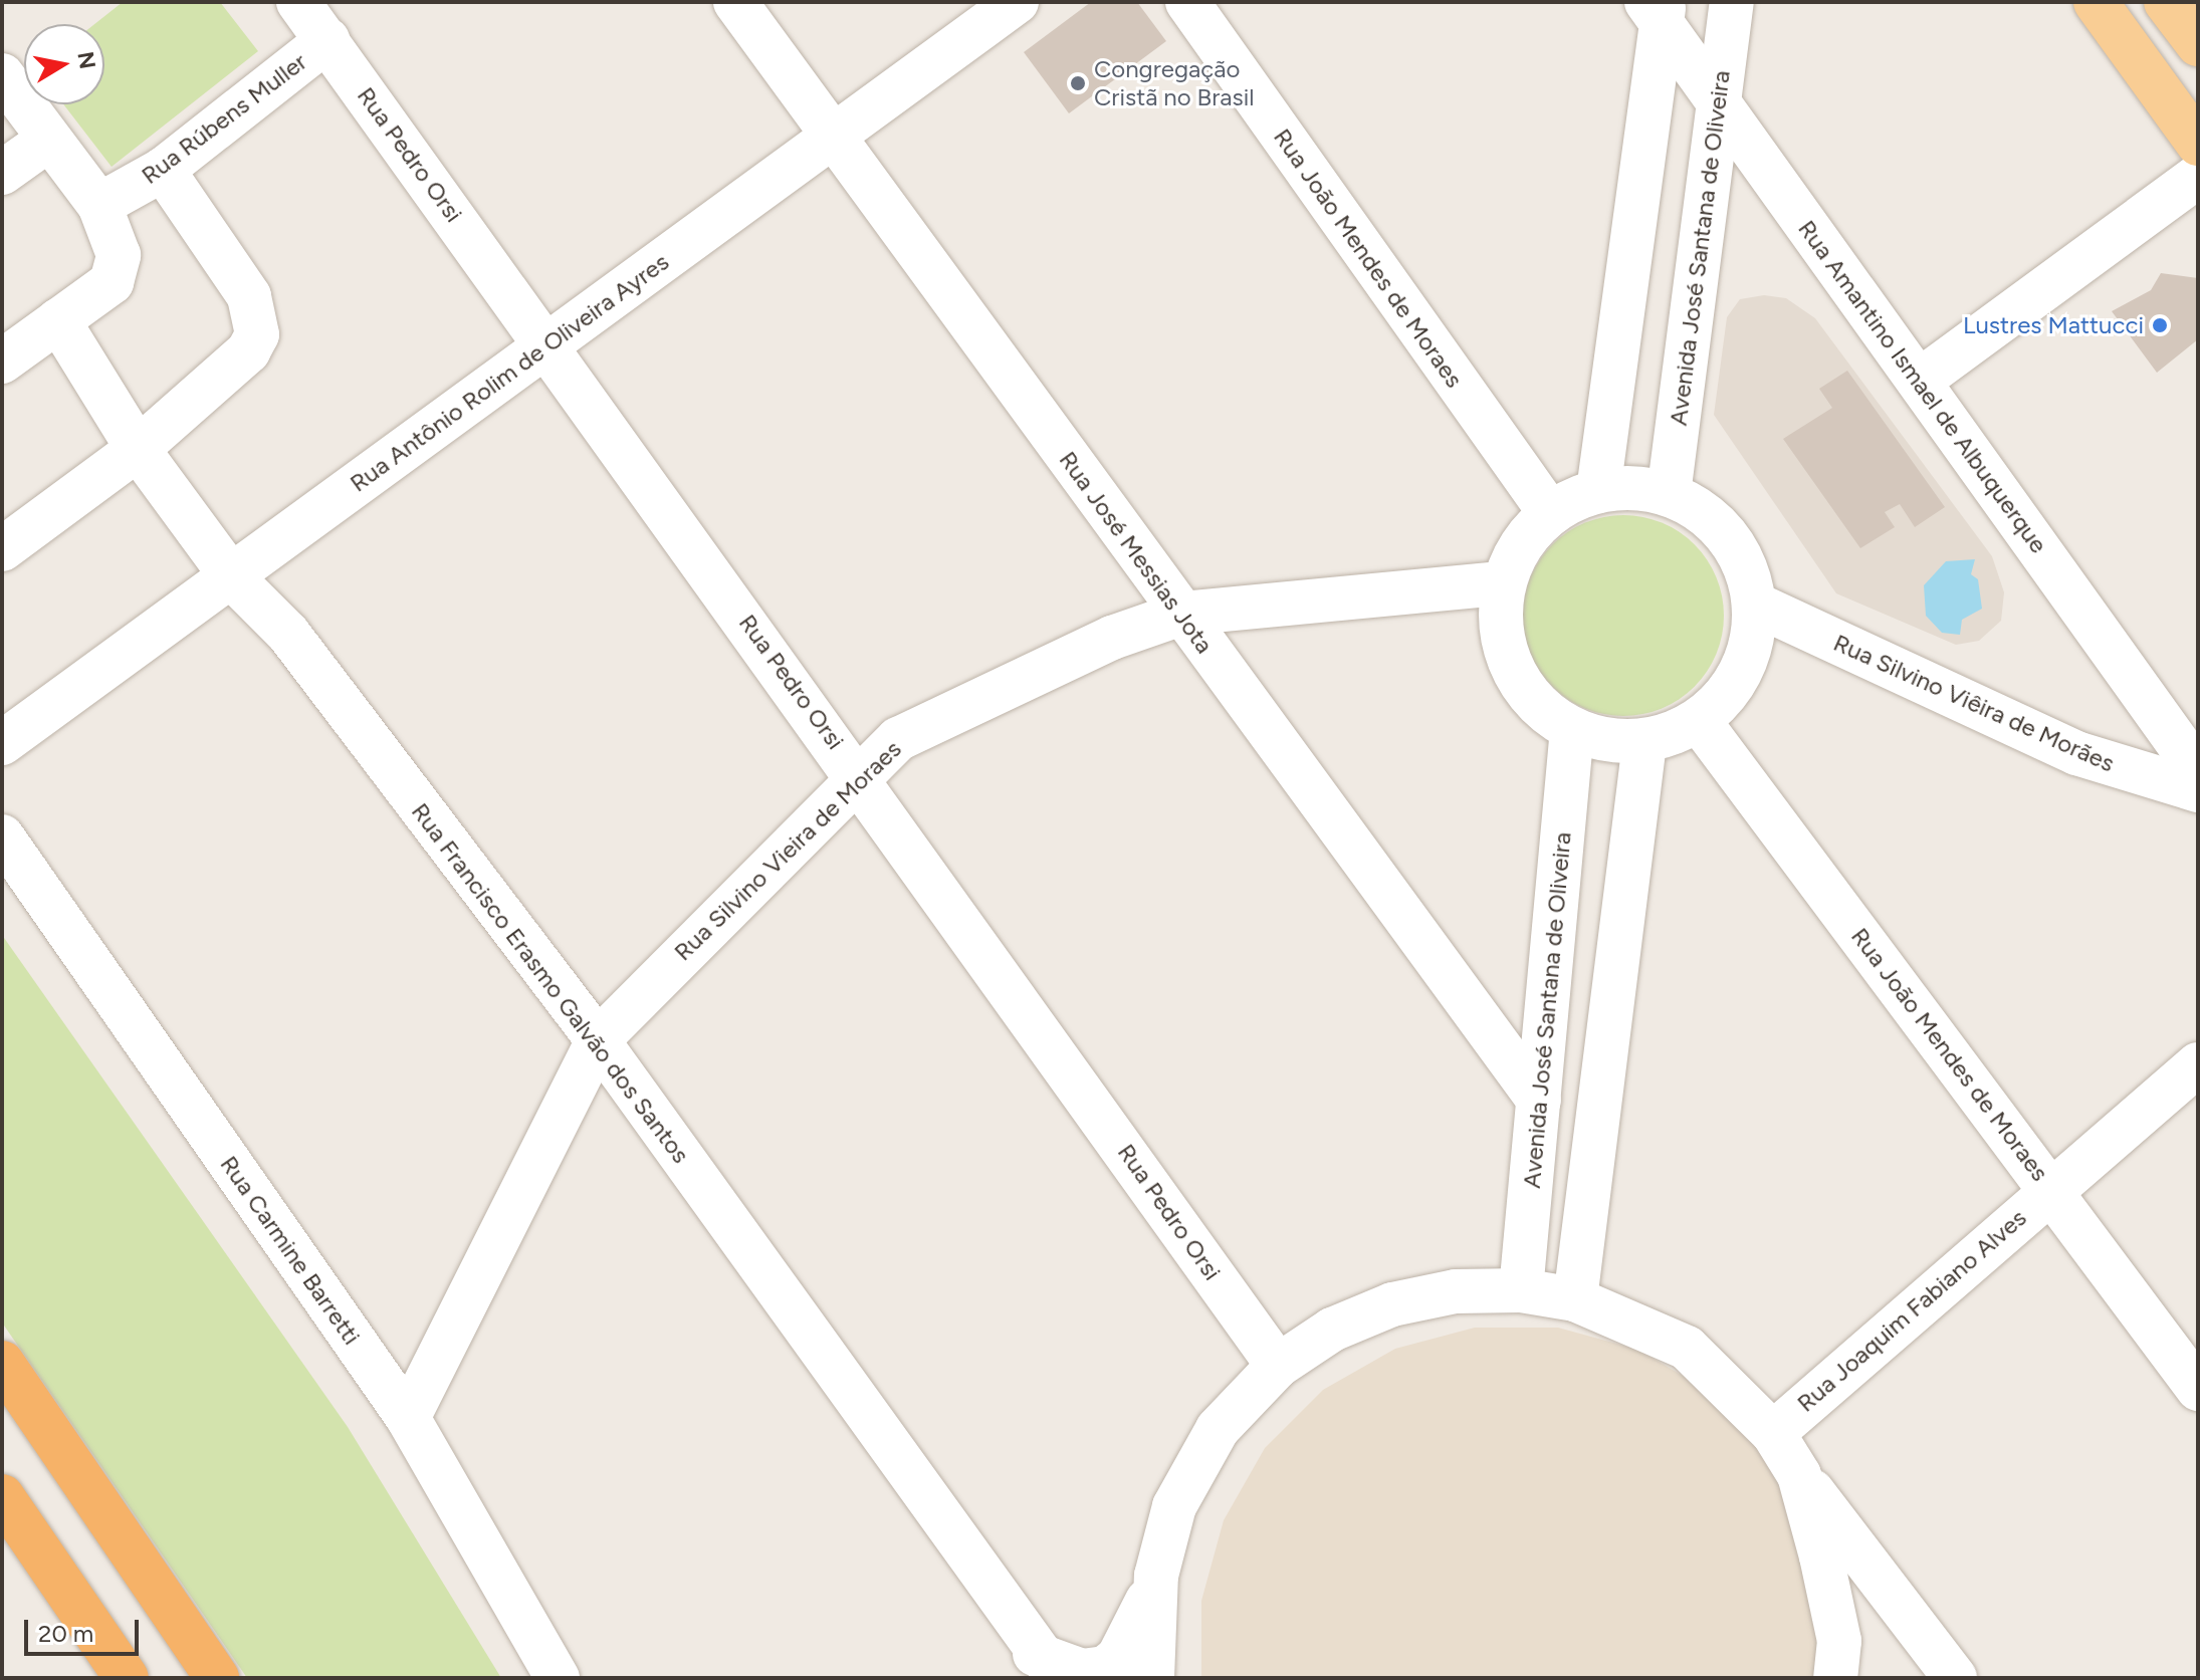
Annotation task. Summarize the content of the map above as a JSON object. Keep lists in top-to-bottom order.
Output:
{
  "streets": {
    "street": [
      "Rua Rúbens Muller",
      "Rua Pedro Orsi",
      "Avenida José Santana de Oliveira",
      "Rua João Mendes de Moraes",
      "Rua Antônio Rolim de Oliveira Ayres",
      "Rua Amantino Ismael de Albuquerque",
      "Rua José Messias Jota",
      "Rua Silvino Viêira de Morães",
      "Rua Silvino Vieira de Moraes",
      "Rua Francisco Erasmo Galvão dos Santos",
      "Rua Carmine Barretti",
      "Rua Joaquim Fabiano Alves"
    ]
  },
  "crossings": [
    ["Rua Rúbens Muller", "Rua Pedro Orsi"],
    ["Rua Pedro Orsi", "Rua Antônio Rolim de Oliveira Ayres"],
    ["Rua Pedro Orsi", "Rua Silvino Vieira de Moraes"],
    ["Avenida José Santana de Oliveira", "Rua João Mendes de Moraes"],
    ["Avenida José Santana de Oliveira", "Rua Amantino Ismael de Albuquerque"],
    ["Avenida José Santana de Oliveira", "Rua José Messias Jota"],
    ["Avenida José Santana de Oliveira", "Rua Silvino Viêira de Morães"],
    ["Avenida José Santana de Oliveira", "Rua Silvino Vieira de Moraes"],
    ["Rua João Mendes de Moraes", "Rua Silvino Viêira de Morães"],
    ["Rua João Mendes de Moraes", "Rua Silvino Vieira de Moraes"],
    ["Rua João Mendes de Moraes", "Rua Joaquim Fabiano Alves"],
    ["Rua Antônio Rolim de Oliveira Ayres", "Rua José Messias Jota"],
    ["Rua Antônio Rolim de Oliveira Ayres", "Rua Francisco Erasmo Galvão dos Santos"],
    ["Rua José Messias Jota", "Rua Silvino Vieira de Moraes"],
    ["Rua Silvino Viêira de Morães", "Rua Silvino Vieira de Moraes"],
    ["Rua Silvino Vieira de Moraes", "Rua Francisco Erasmo Galvão dos Santos"],
    ["Rua Silvino Vieira de Moraes", "Rua Carmine Barretti"]
  ],
  "places": ["Congregação Cristã no Brasil", "Lustres Mattucci"],
  "scale_bar": "20 m",
  "north": "right"
}
